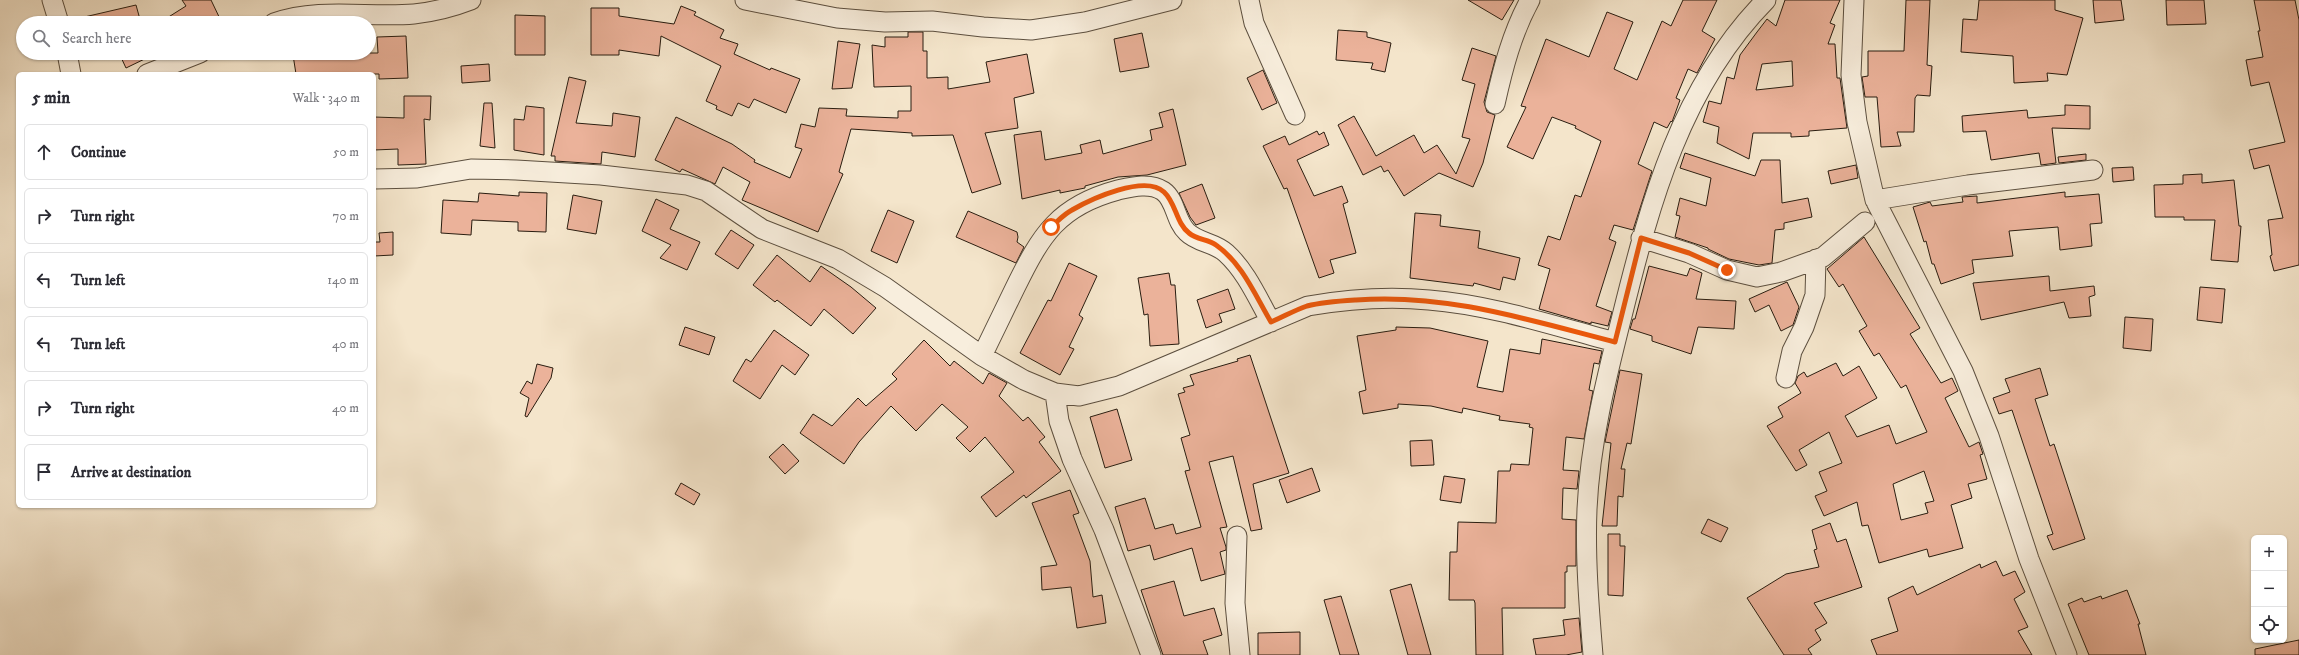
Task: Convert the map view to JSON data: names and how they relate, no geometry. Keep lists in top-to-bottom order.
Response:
{
  "page": {
    "search": "Search here",
    "heading": ["5 min", "Walk · 340 m"],
    "list": [
      ["Continue", "50 m"],
      ["Turn right", "70 m"],
      ["Turn left", "140 m"],
      ["Turn left", "40 m"],
      ["Turn right", "40 m"],
      "Arrive at destination"
    ],
    "map_buttons": ["+", "−"]
  }
}
